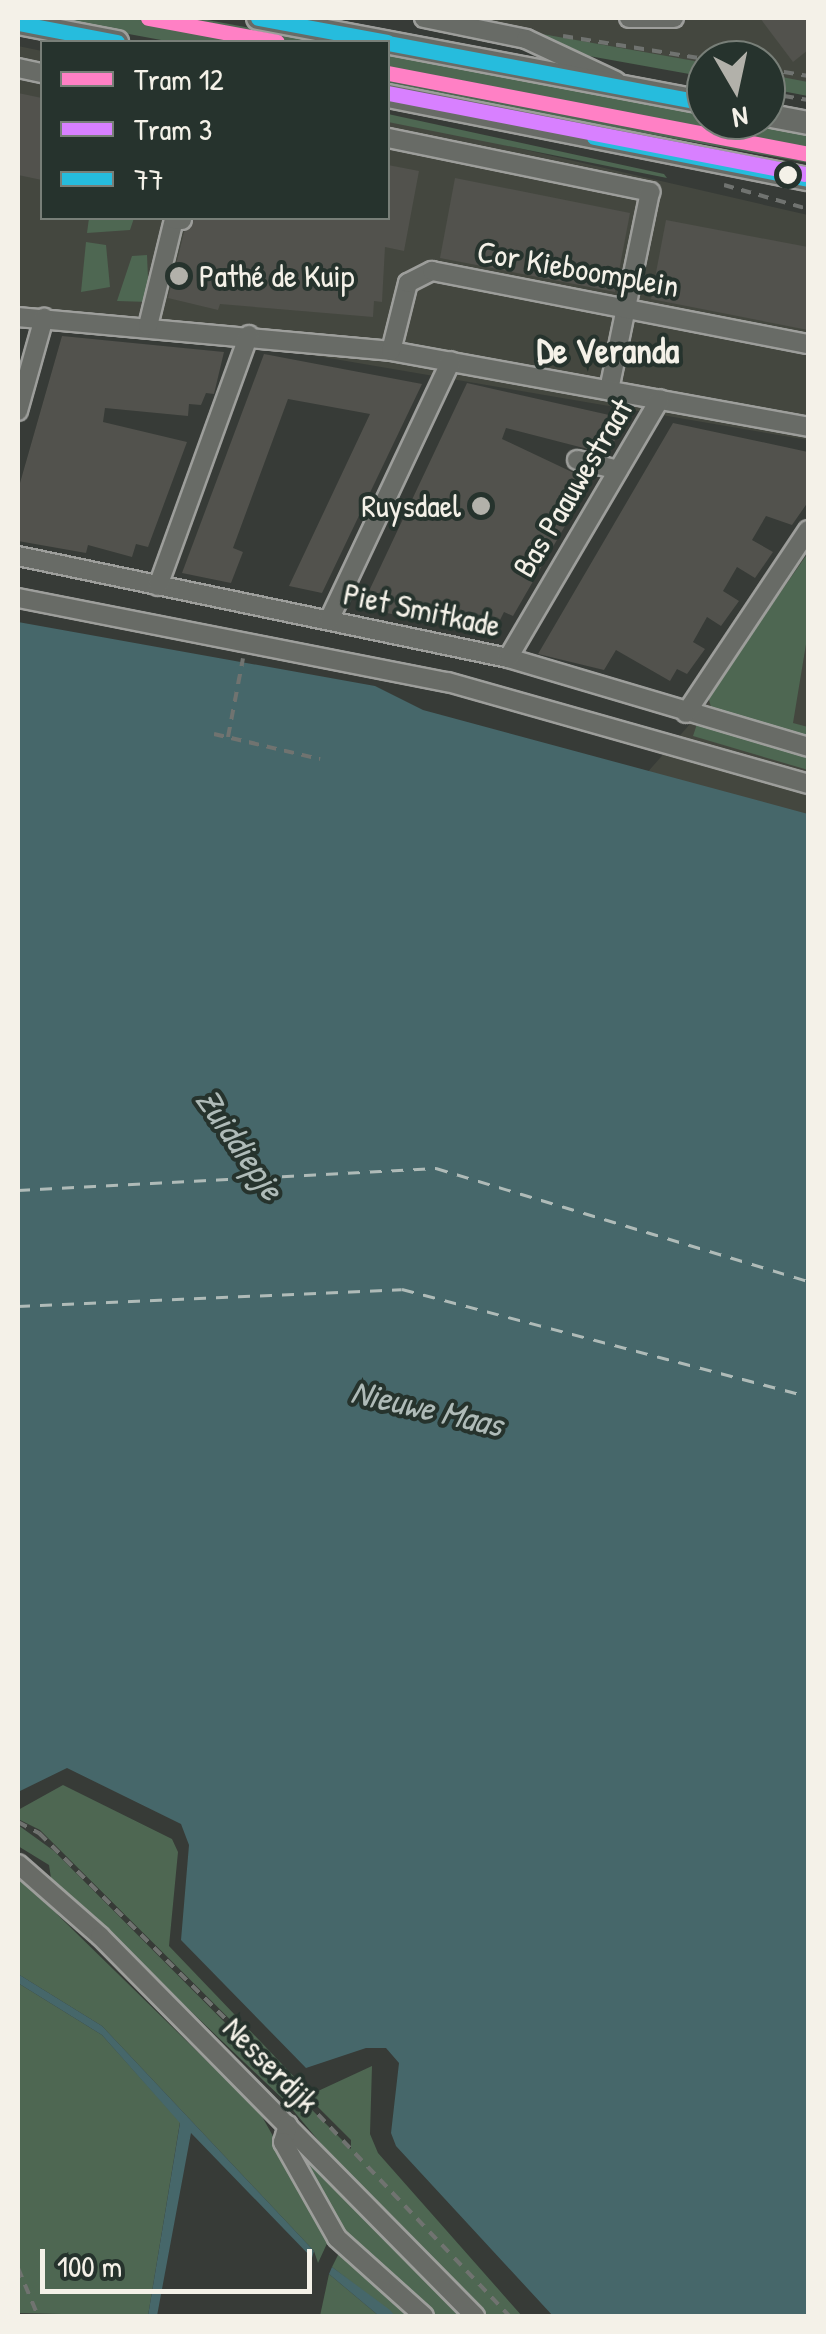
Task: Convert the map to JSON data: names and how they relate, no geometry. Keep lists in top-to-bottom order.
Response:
{
  "streets": {
    "street": [
      "Cor Kieboomplein",
      "Bas Paauwestraat",
      "Piet Smitkade",
      "Nesserdijk"
    ]
  },
  "crossings": [
    ["Bas Paauwestraat", "Piet Smitkade"]
  ],
  "districts": ["De Veranda"],
  "water": ["Zuiddiepje", "Nieuwe Maas"],
  "places": ["Pathé de Kuip", "Ruysdael"],
  "lines": ["tram line 12", "transit line 77", "tram line 3"],
  "legend": ["Tram 12", "Tram 3", "77"],
  "scale_bar": "100 m",
  "north": "bottom"
}
